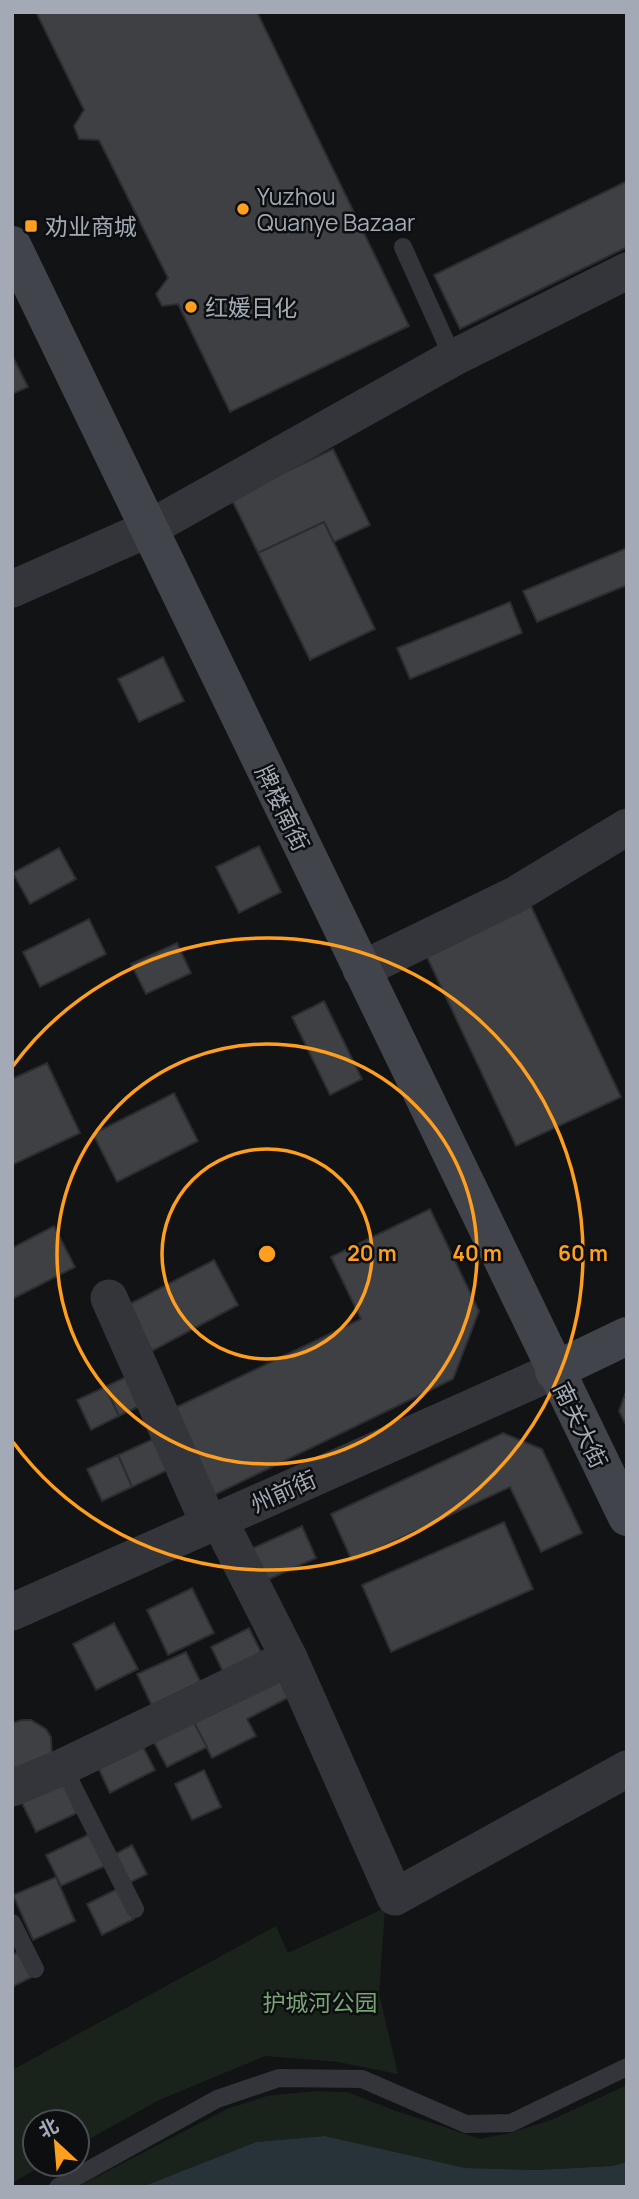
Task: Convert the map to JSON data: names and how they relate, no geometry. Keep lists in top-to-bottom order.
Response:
{
  "streets": {
    "main road": ["牌楼南街", "南关大街"],
    "street": ["州前街"]
  },
  "crossings": [
    ["牌楼南街", "南关大街"],
    ["牌楼南街", "州前街"],
    ["南关大街", "州前街"]
  ],
  "parks": ["护城河公园"],
  "places": {
    "other": ["Yuzhou Quanye Bazaar", "红媛日化"],
    "transit": ["劝业商城"]
  },
  "north": "top left",
  "rings": ["20 m", "40 m", "60 m"]
}
